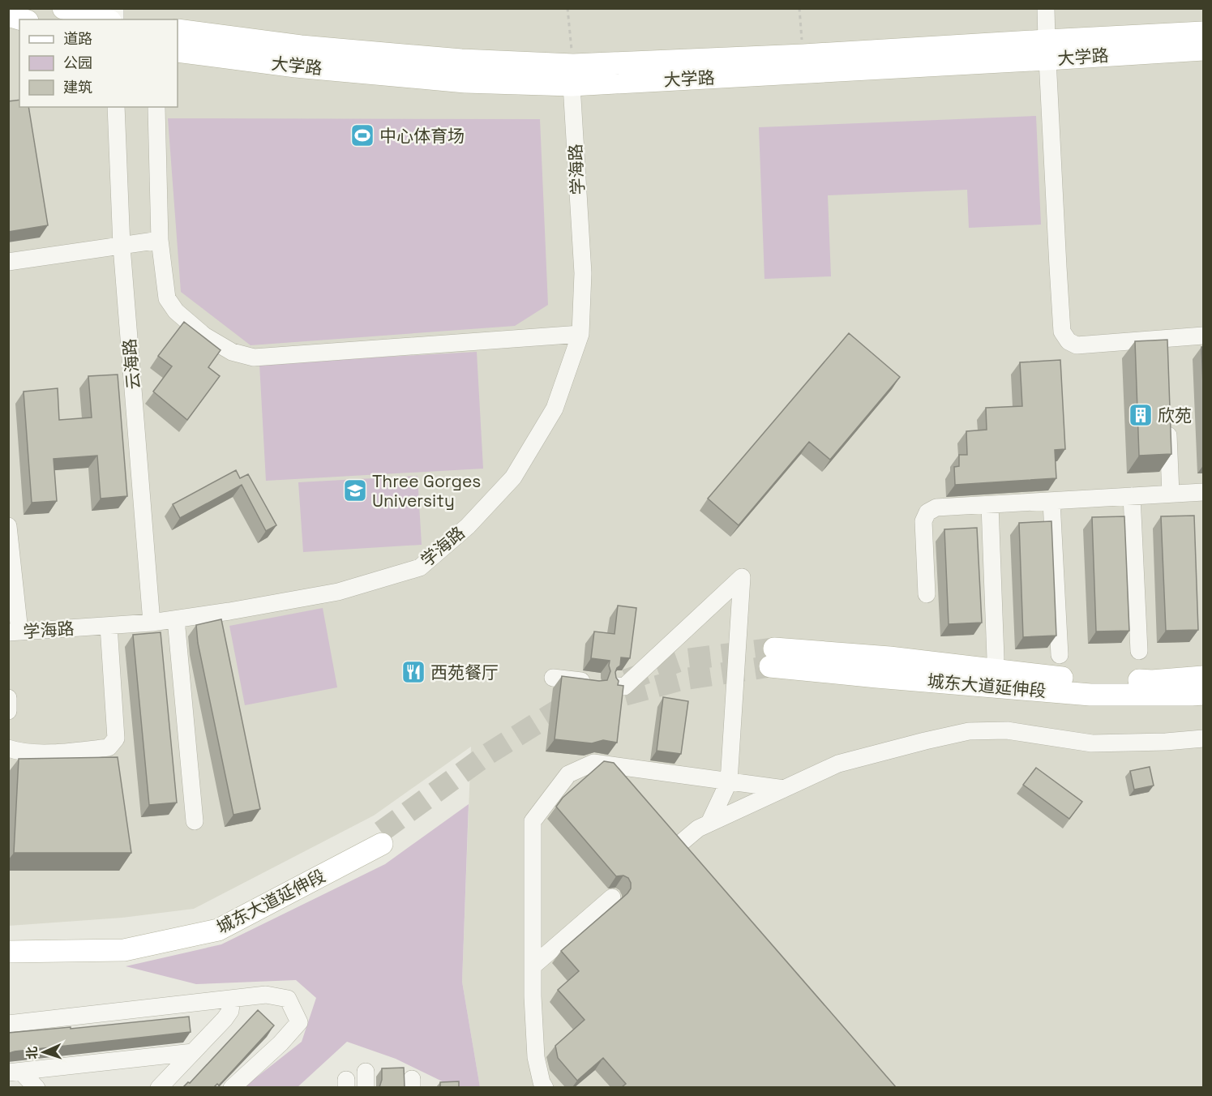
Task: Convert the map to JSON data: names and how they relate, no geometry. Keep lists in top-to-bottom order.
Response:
{
  "streets": {
    "main road": ["大学路", "城东大道延伸段"],
    "street": ["学海路", "云海路"]
  },
  "crossings": [
    ["大学路", "学海路"],
    ["学海路", "云海路"]
  ],
  "places": {
    "sports": ["中心体育场"],
    "building": ["欣苑"],
    "school or university": ["Three Gorges University"],
    "restaurant": ["西苑餐厅"]
  },
  "legend": ["道路", "公园", "建筑"],
  "north": "left"
}
